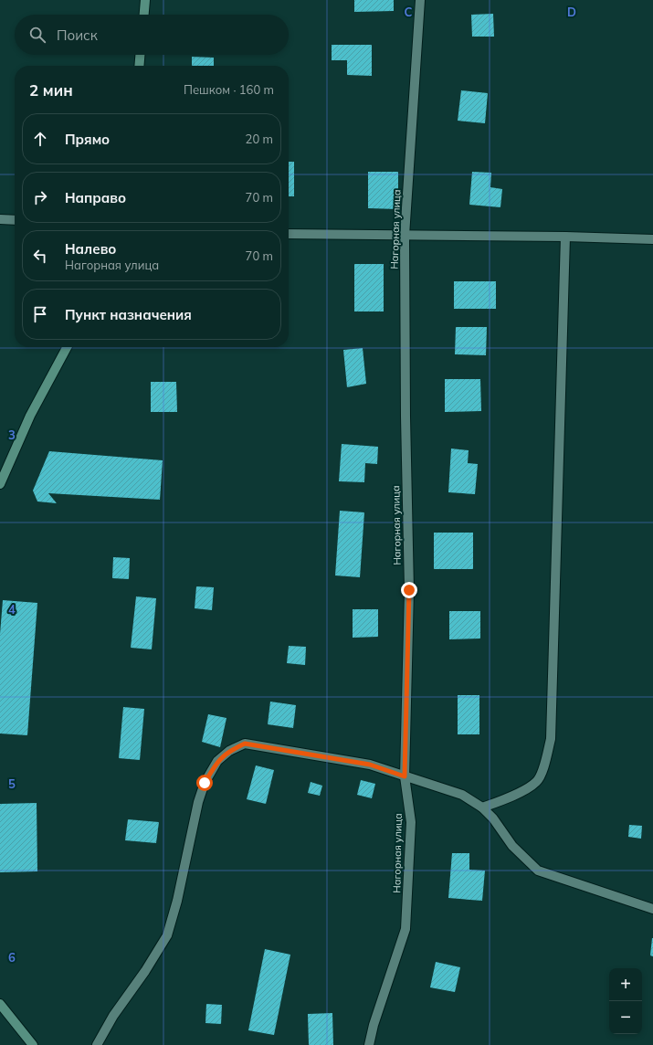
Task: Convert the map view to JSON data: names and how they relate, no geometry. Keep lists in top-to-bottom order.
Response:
{
  "streets": {
    "street": ["Нагорная улица"]
  },
  "page": {
    "search": "Поиск",
    "heading": ["2 мин", "Пешком · 160 m"],
    "list": [
      ["Прямо", "20 m"],
      ["Направо", "70 m"],
      ["Налево", "Нагорная улица", "70 m"],
      "Пункт назначения"
    ],
    "map_buttons": ["+", "−"]
  },
  "grid": {
    "columns": ["C", "D"],
    "rows": [
      "3",
      "4",
      "5",
      "6"
    ]
  }
}
